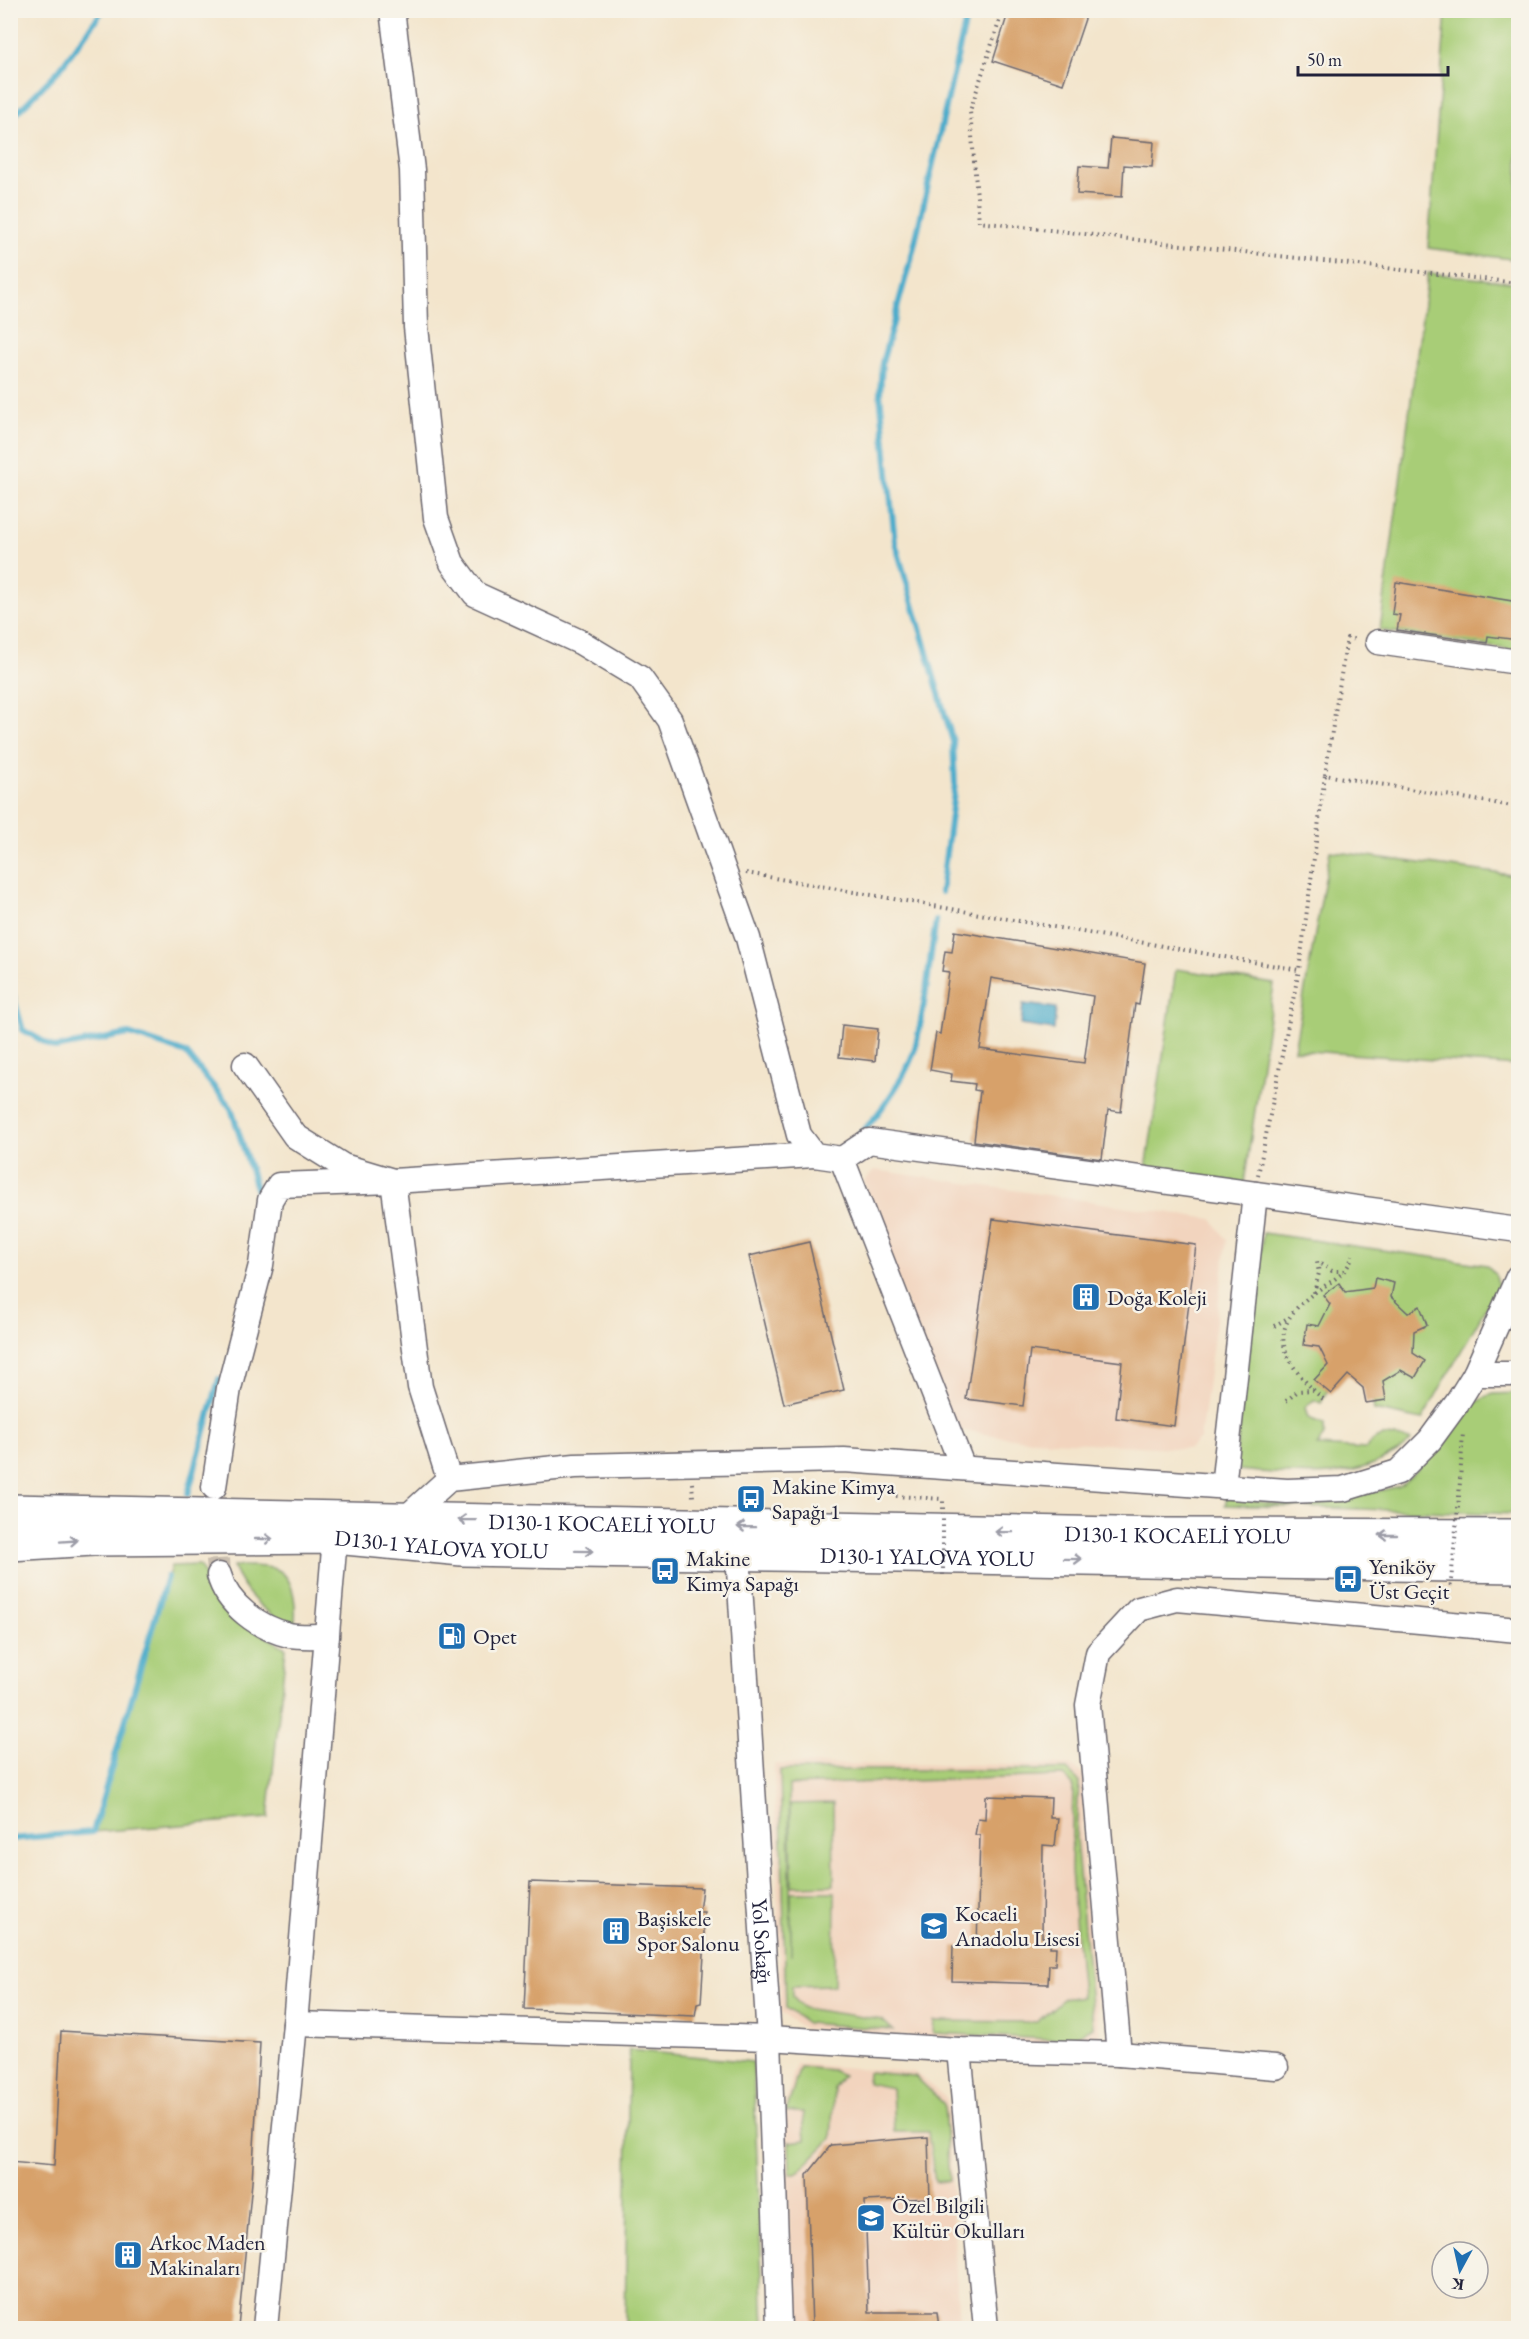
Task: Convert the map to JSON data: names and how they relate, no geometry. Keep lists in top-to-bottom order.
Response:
{
  "streets": {
    "highway": ["D130-1 KOCAELİ YOLU", "D130-1 YALOVA YOLU"],
    "street": ["Yol Sokağı"]
  },
  "crossings": [
    ["D130-1 KOCAELİ YOLU", "D130-1 YALOVA YOLU"],
    ["D130-1 YALOVA YOLU", "Yol Sokağı"]
  ],
  "one_way": ["D130-1 KOCAELİ YOLU", "D130-1 YALOVA YOLU"],
  "places": {
    "building": ["Doğa Koleji", "Başiskele Spor Salonu", "Arkoc Maden Makinaları"],
    "bus stop": ["Makine Kimya Sapağı 1", "Makine Kimya Sapağı", "Yeniköy Üst Geçit"],
    "fuel station": ["Opet"],
    "school or university": ["Kocaeli Anadolu Lisesi", "Özel Bilgili Kültür Okulları"]
  },
  "scale_bar": "50 m",
  "north": "bottom"
}
